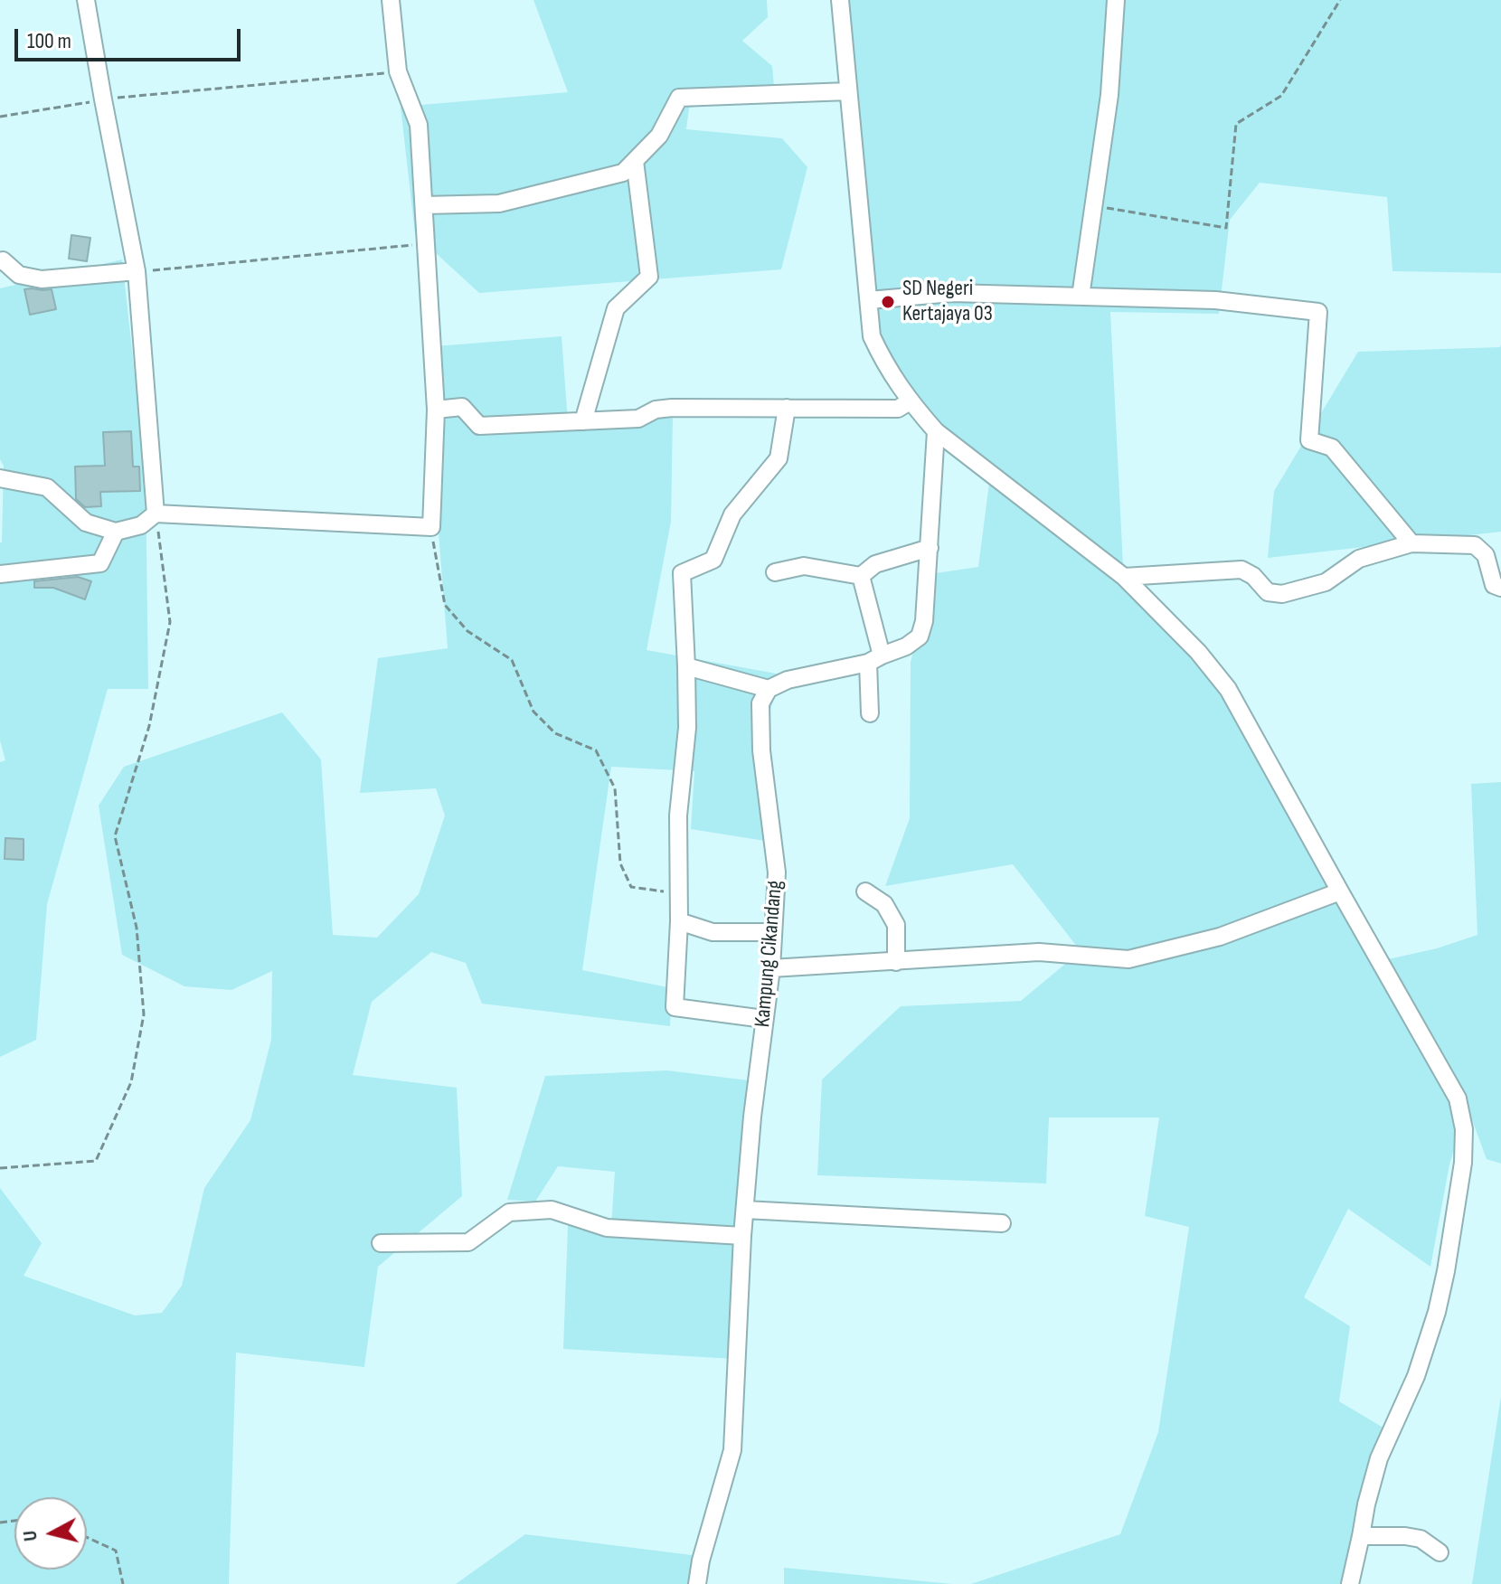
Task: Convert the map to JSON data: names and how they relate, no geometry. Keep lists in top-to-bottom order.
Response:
{
  "streets": {
    "street": ["Kampung Cikandang"]
  },
  "places": ["SD Negeri Kertajaya 03"],
  "scale_bar": "100 m",
  "north": "left"
}
